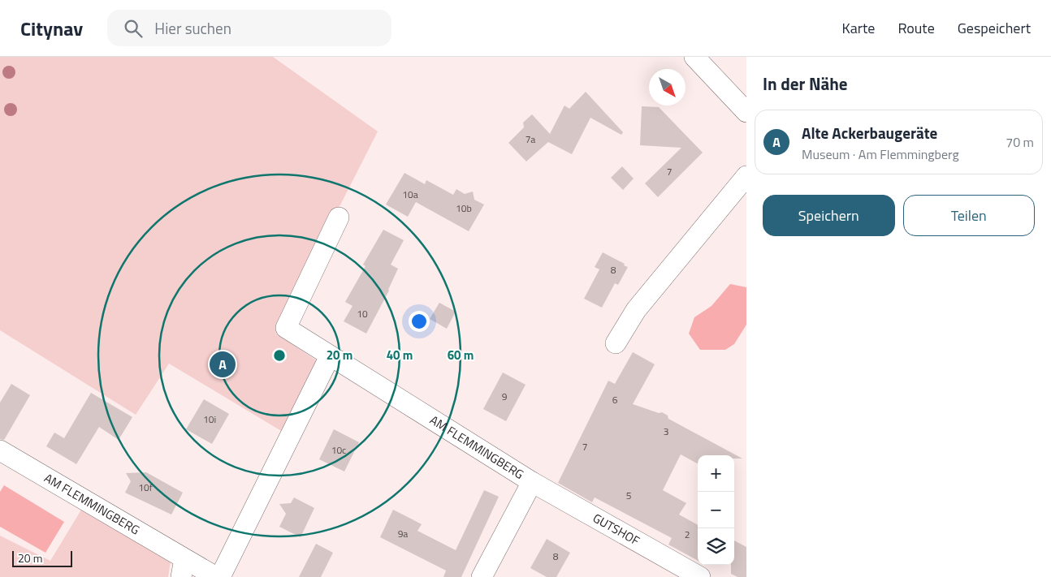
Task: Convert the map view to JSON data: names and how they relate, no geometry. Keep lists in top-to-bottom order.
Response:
{
  "streets": {
    "street": ["AM FLEMMINGBERG", "GUTSHOF"]
  },
  "crossings": [
    ["AM FLEMMINGBERG", "GUTSHOF"]
  ],
  "house_numbers": [
    "7a",
    "7",
    "10a",
    "10b",
    "8",
    "10",
    "9",
    "6",
    "10i",
    "3",
    "7",
    "10c",
    "10f",
    "5",
    "9a",
    "2",
    "8"
  ],
  "scale_bar": "20 m",
  "north": "bottom right",
  "page": {
    "header": "Citynav",
    "search": "Hier suchen",
    "nav": ["Karte", "Route", "Gespeichert"],
    "heading": "In der Nähe",
    "list": [
      {
        "mark": "A",
        "name": "Alte Ackerbaugeräte",
        "note": "Museum · Am Flemmingberg",
        "value": "70 m"
      }
    ],
    "buttons": ["Speichern", "Teilen"],
    "pins": "A",
    "map_buttons": ["+", "−"],
    "scale": "20 m"
  },
  "rings": ["20 m", "40 m", "60 m"]
}
